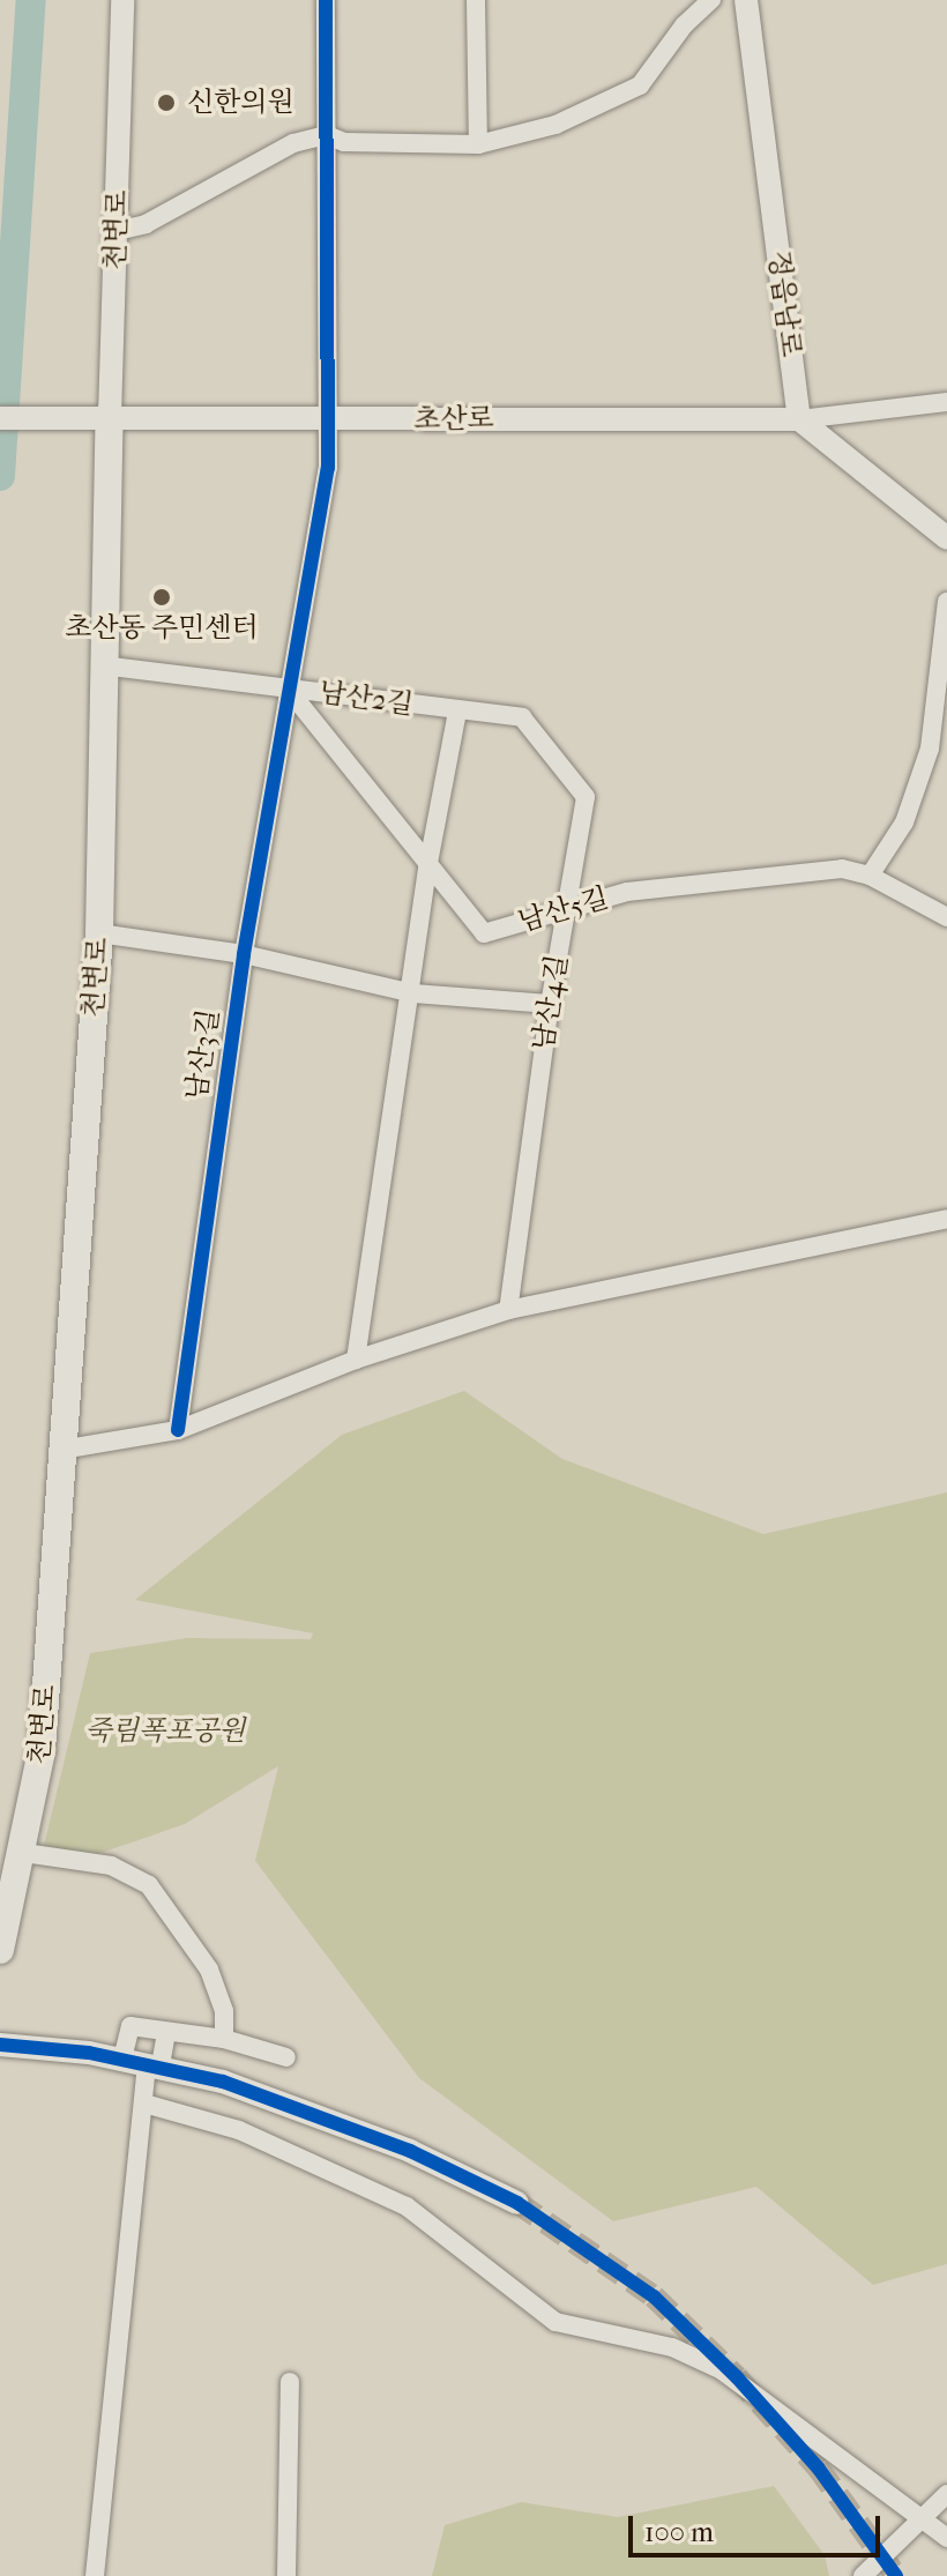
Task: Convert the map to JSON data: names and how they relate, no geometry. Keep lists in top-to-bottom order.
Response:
{
  "streets": {
    "main road": ["천변로"],
    "street": [
      "정읍남로",
      "초산로",
      "남산2길",
      "남산5길",
      "남산4길",
      "남산3길"
    ]
  },
  "crossings": [
    ["천변로", "초산로"],
    ["천변로", "남산2길"],
    ["정읍남로", "초산로"],
    ["초산로", "남산3길"],
    ["남산2길", "남산5길"],
    ["남산2길", "남산4길"],
    ["남산2길", "남산3길"],
    ["남산5길", "남산4길"],
    ["남산5길", "남산3길"]
  ],
  "parks": ["죽림폭포공원"],
  "places": ["신한의원", "초산동 주민센터"],
  "scale_bar": "100 m"
}
